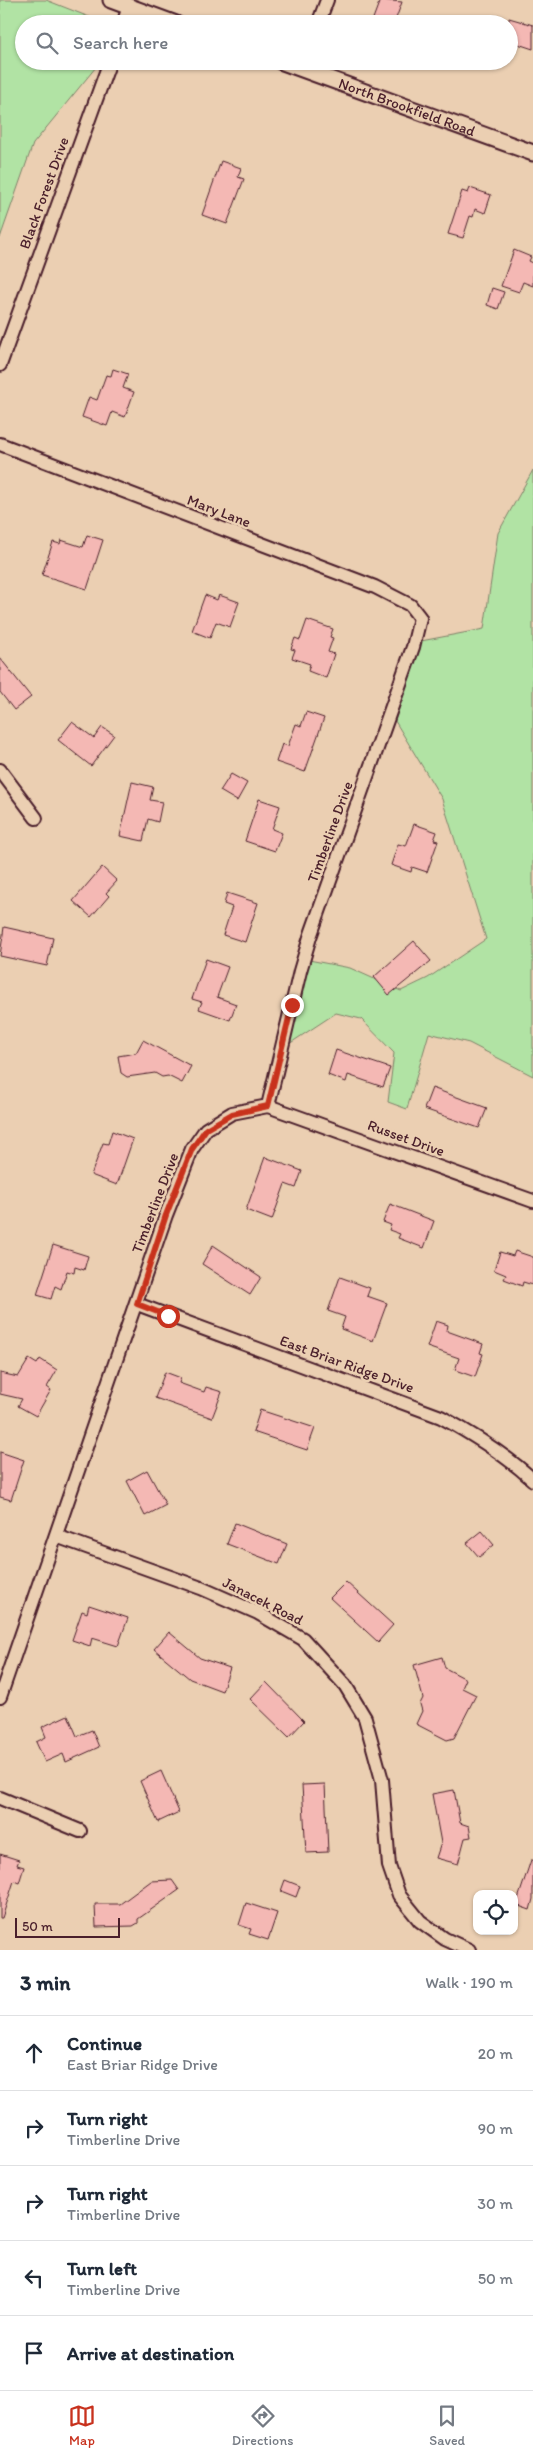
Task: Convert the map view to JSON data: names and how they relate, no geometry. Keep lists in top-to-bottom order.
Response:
{
  "streets": {
    "street": [
      "North Brookfield Road",
      "Black Forest Drive",
      "Mary Lane",
      "Timberline Drive",
      "Russet Drive",
      "East Briar Ridge Drive",
      "Janacek Road"
    ]
  },
  "crossings": [
    ["Mary Lane", "Timberline Drive"],
    ["Timberline Drive", "Russet Drive"],
    ["Timberline Drive", "East Briar Ridge Drive"],
    ["Timberline Drive", "Janacek Road"]
  ],
  "scale_bar": "50 m",
  "page": {
    "search": "Search here",
    "scale": "50 m",
    "heading": ["3 min", "Walk · 190 m"],
    "list": [
      ["Continue", "East Briar Ridge Drive", "20 m"],
      ["Turn right", "Timberline Drive", "90 m"],
      ["Turn right", "Timberline Drive", "30 m"],
      ["Turn left", "Timberline Drive", "50 m"],
      "Arrive at destination"
    ],
    "nav": ["Map", "Directions", "Saved"]
  }
}
